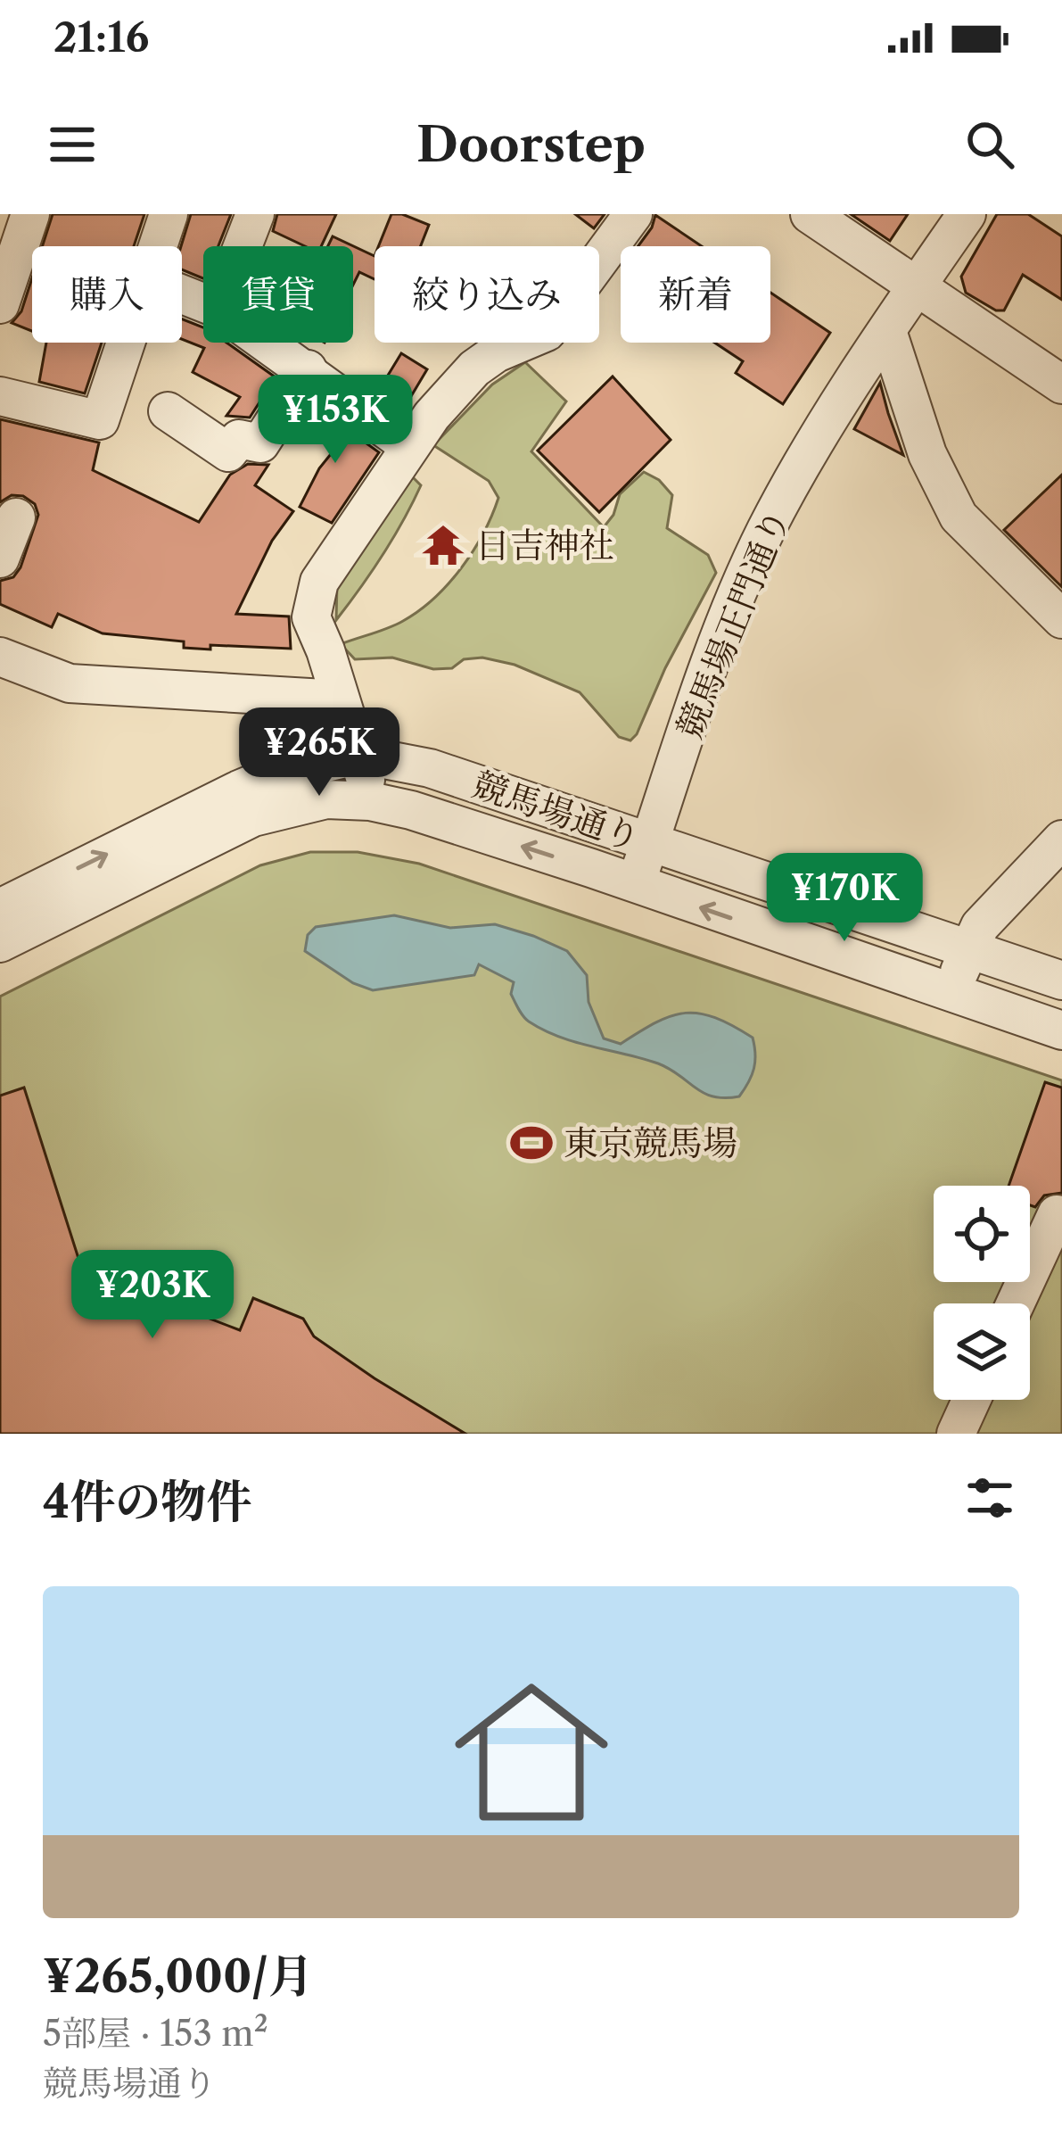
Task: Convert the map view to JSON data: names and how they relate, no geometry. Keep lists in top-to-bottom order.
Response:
{
  "streets": {
    "street": ["競馬場正門通り", "競馬場通り"]
  },
  "crossings": [
    ["競馬場正門通り", "競馬場通り"]
  ],
  "places": {
    "temple": ["日吉神社"],
    "sports": ["東京競馬場"]
  },
  "page": {
    "status": "21:16",
    "header": "Doorstep",
    "chip": [
      "購入",
      "賃貸",
      "絞り込み",
      "新着"
    ],
    "price": [
      "¥153K",
      "¥265K",
      "¥170K",
      "¥203K"
    ],
    "heading": "4件の物件",
    "list": [
      {
        "name": "¥265,000/月",
        "note": "5部屋 · 153 m² · 競馬場通り"
      }
    ]
  }
}
